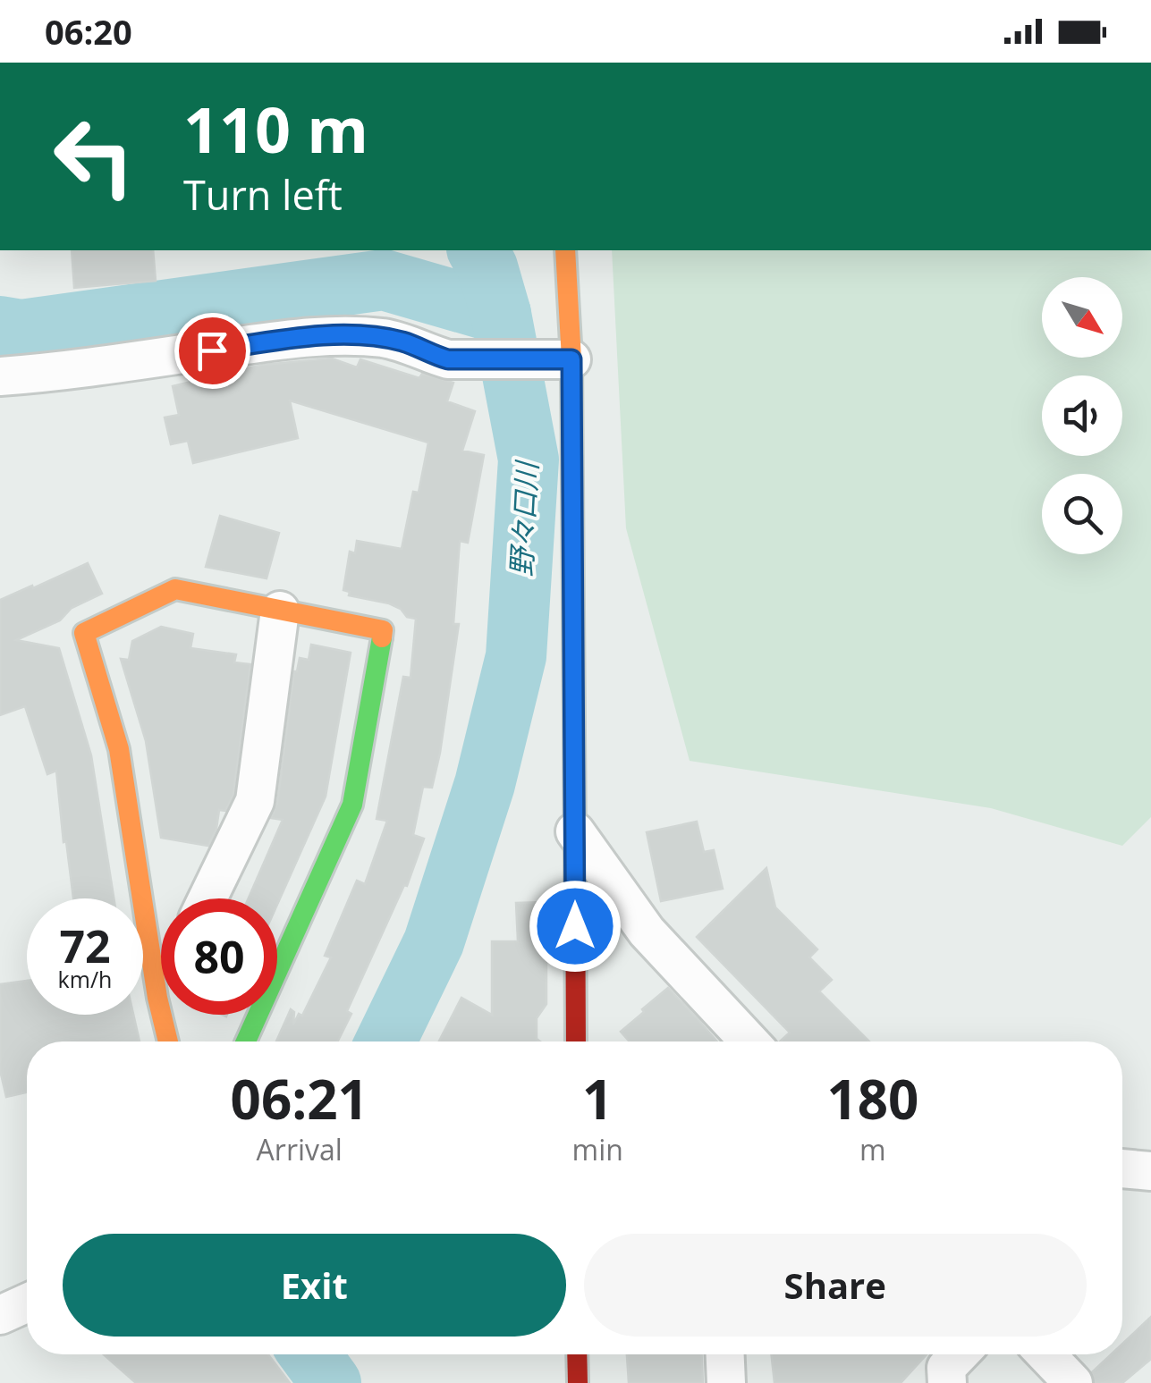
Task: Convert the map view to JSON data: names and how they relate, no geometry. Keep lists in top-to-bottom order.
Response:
{
  "water": ["野々口川"],
  "north": "bottom right",
  "page": {
    "status": "06:20",
    "turn": ["110 m", "Turn left"],
    "speed": "72 km/h",
    "limit": "80",
    "eta": [
      "06:21",
      "Arrival",
      "1",
      "min",
      "180",
      "m"
    ],
    "buttons": ["Exit", "Share"]
  }
}
